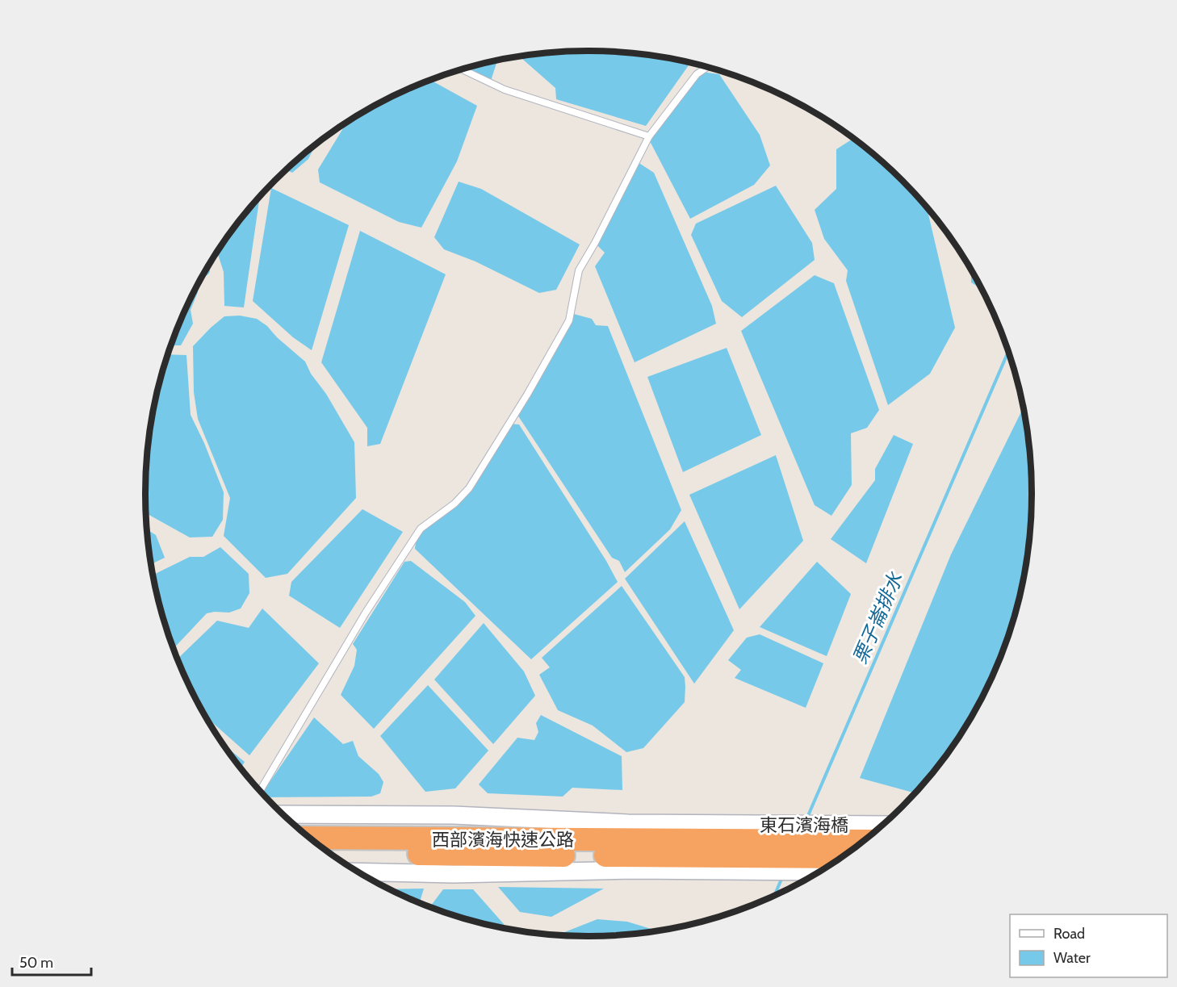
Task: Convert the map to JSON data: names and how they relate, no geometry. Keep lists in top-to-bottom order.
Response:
{
  "streets": {
    "highway": ["東石濱海橋", "西部濱海快速公路"]
  },
  "crossings": [
    ["東石濱海橋", "西部濱海快速公路"]
  ],
  "water": ["栗子崙排水"],
  "legend": ["Road", "Water"],
  "scale_bar": "50 m"
}
